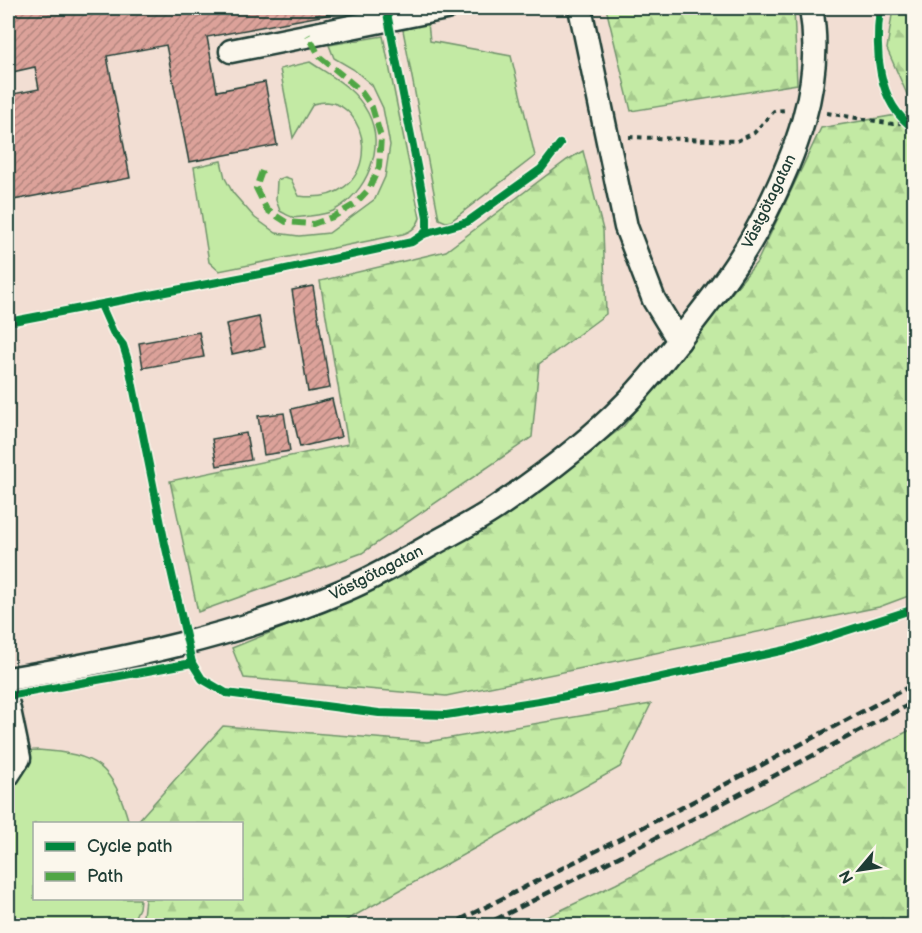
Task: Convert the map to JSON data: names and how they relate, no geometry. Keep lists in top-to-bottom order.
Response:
{
  "streets": {
    "street": ["Västgötagatan"]
  },
  "legend": ["Cycle path", "Path"],
  "north": "bottom left"
}
